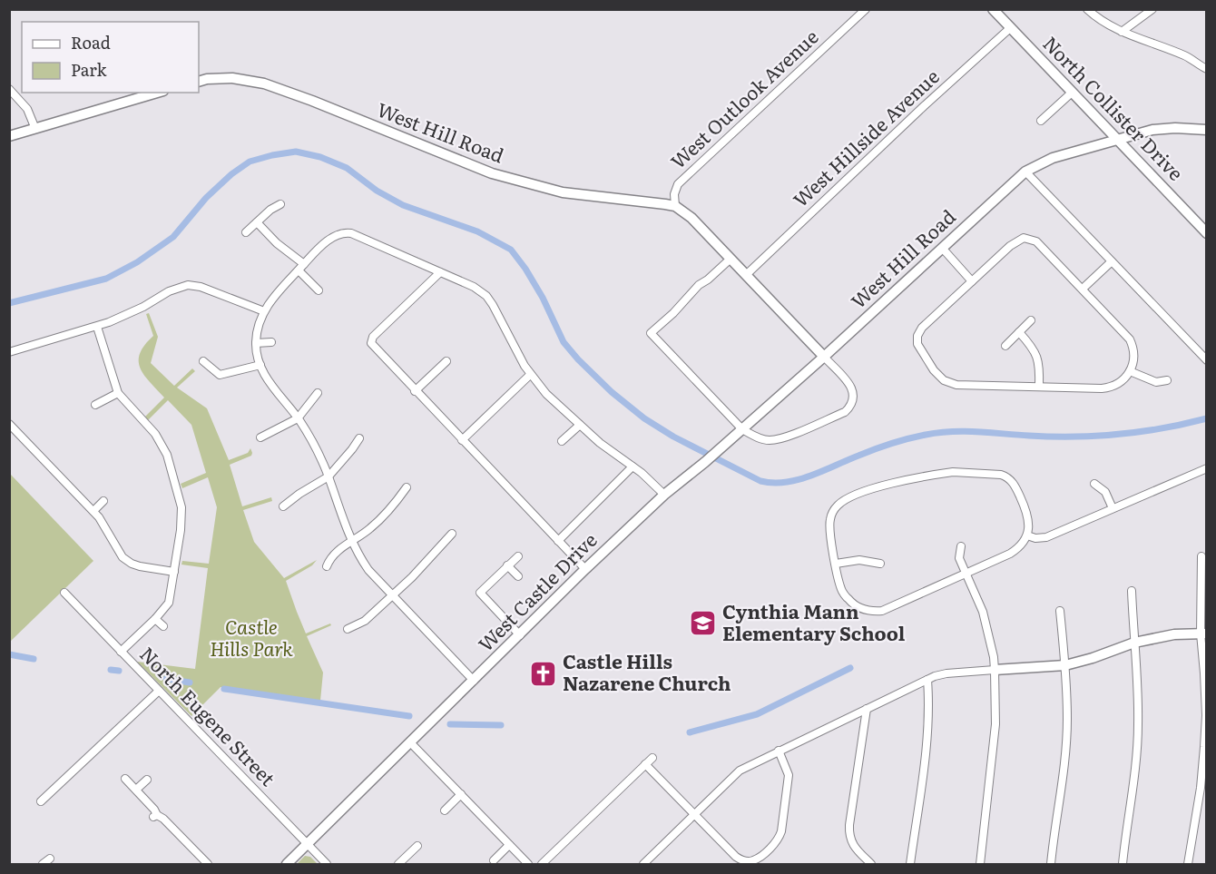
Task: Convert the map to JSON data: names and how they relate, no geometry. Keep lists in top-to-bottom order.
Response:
{
  "streets": {
    "street": [
      "West Outlook Avenue",
      "North Collister Drive",
      "West Hill Road",
      "West Hillside Avenue",
      "West Castle Drive",
      "North Eugene Street"
    ]
  },
  "crossings": [
    ["West Outlook Avenue", "West Hill Road"],
    ["North Collister Drive", "West Hill Road"],
    ["North Collister Drive", "West Hillside Avenue"],
    ["West Hill Road", "West Castle Drive"],
    ["West Castle Drive", "North Eugene Street"]
  ],
  "parks": ["Castle Hills Park"],
  "places": {
    "school or university": ["Cynthia Mann Elementary School"],
    "church": ["Castle Hills Nazarene Church"]
  },
  "legend": ["Road", "Park"]
}
